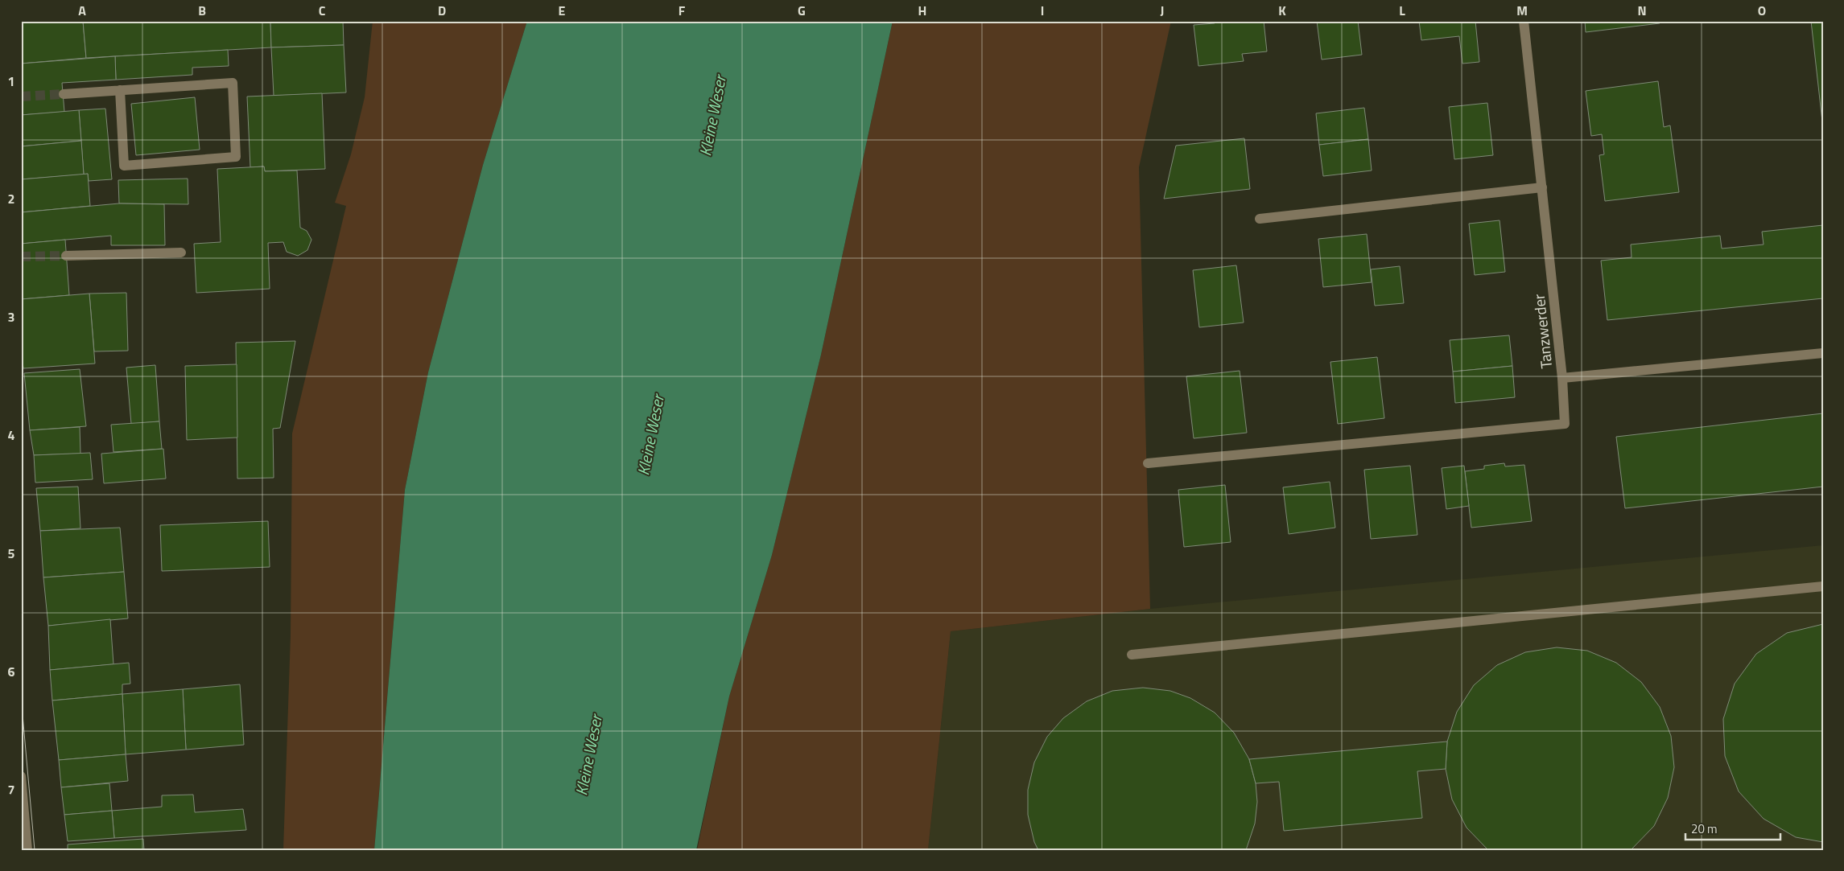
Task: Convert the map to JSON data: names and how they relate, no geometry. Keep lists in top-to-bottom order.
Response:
{
  "streets": {
    "street": ["Tanzwerder"]
  },
  "water": ["Kleine Weser"],
  "scale_bar": "20 m",
  "grid": {
    "columns": [
      "A",
      "B",
      "C",
      "D",
      "E",
      "F",
      "G",
      "H",
      "I",
      "J",
      "K",
      "L",
      "M",
      "N",
      "O"
    ],
    "rows": [
      "1",
      "2",
      "3",
      "4",
      "5",
      "6",
      "7"
    ]
  }
}
